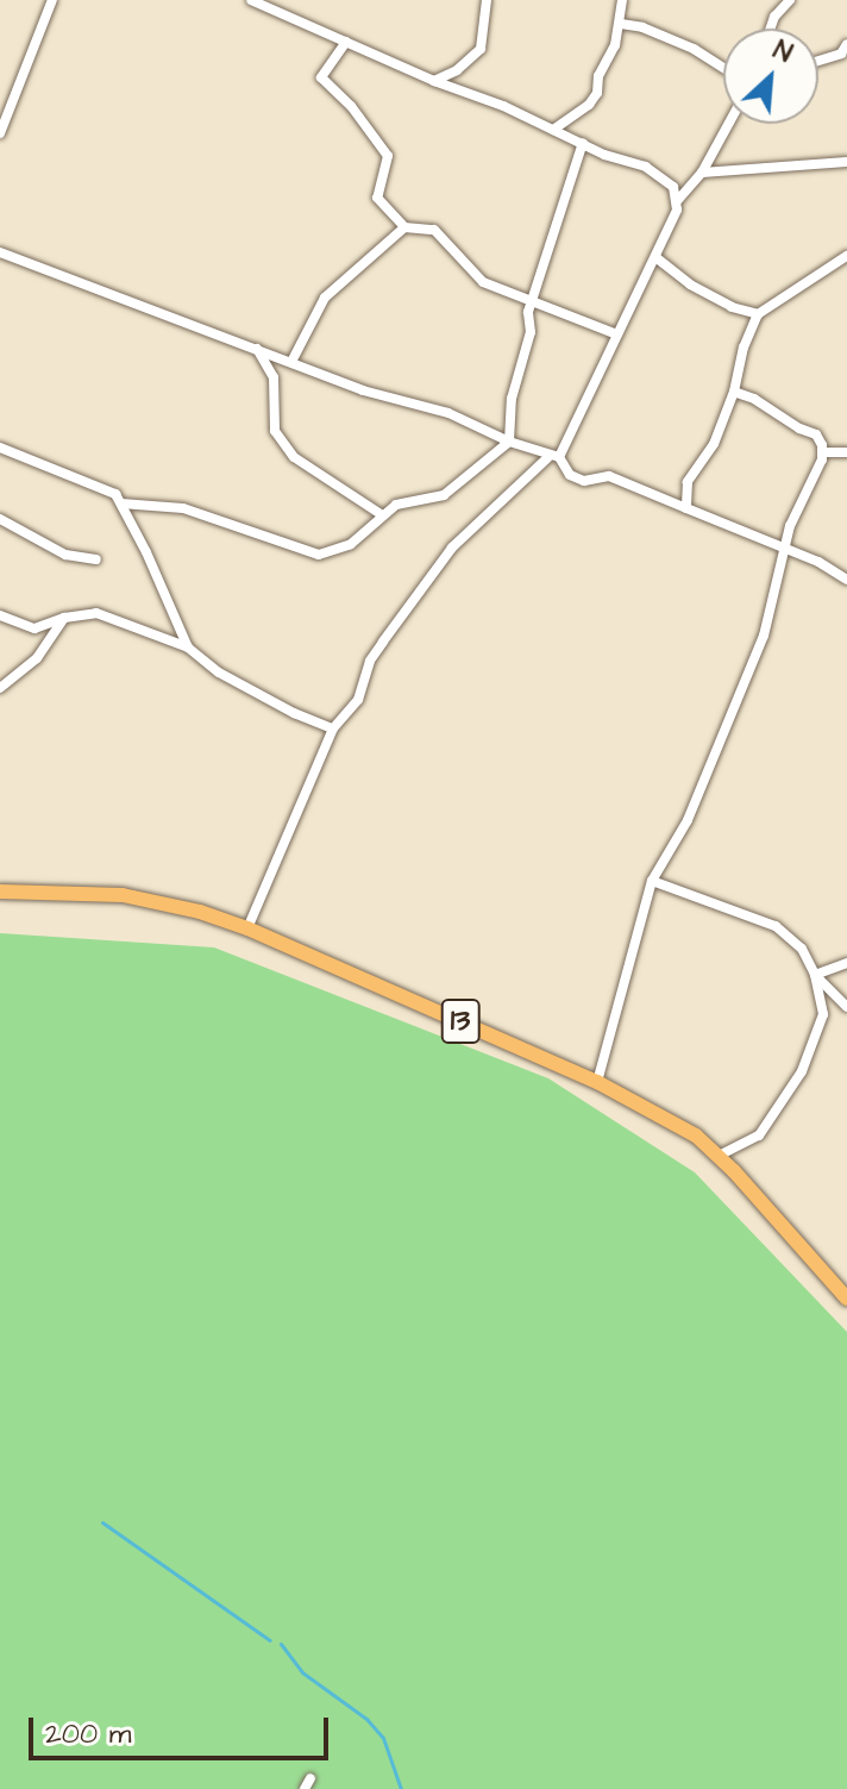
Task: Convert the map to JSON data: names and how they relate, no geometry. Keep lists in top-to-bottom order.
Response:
{
  "streets": {
    "main road": ["13"]
  },
  "scale_bar": "200 m",
  "north": "top right"
}
